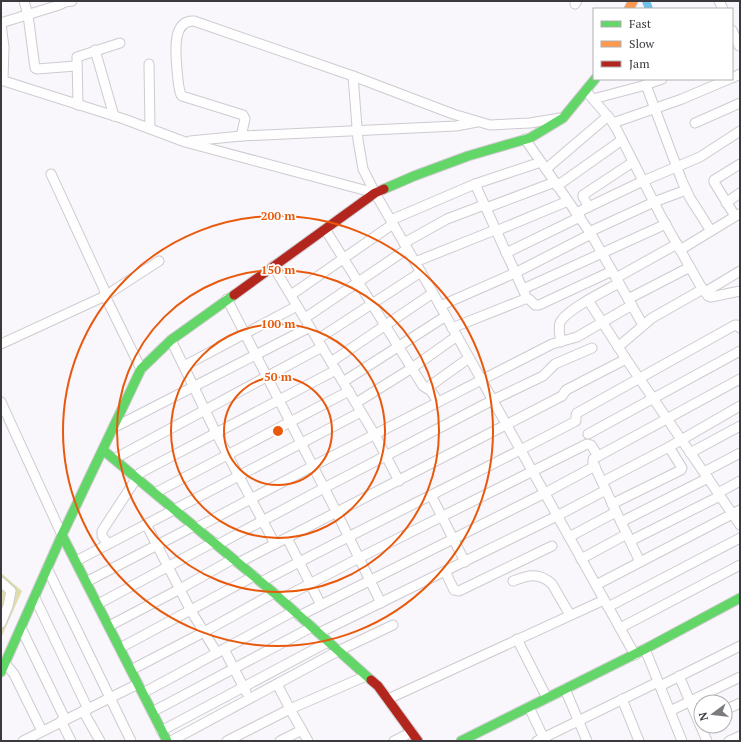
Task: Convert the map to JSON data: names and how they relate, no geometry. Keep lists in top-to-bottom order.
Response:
{
  "legend": ["Fast", "Slow", "Jam"],
  "north": "left",
  "rings": [
    "200 m",
    "150 m",
    "100 m",
    "50 m"
  ]
}
